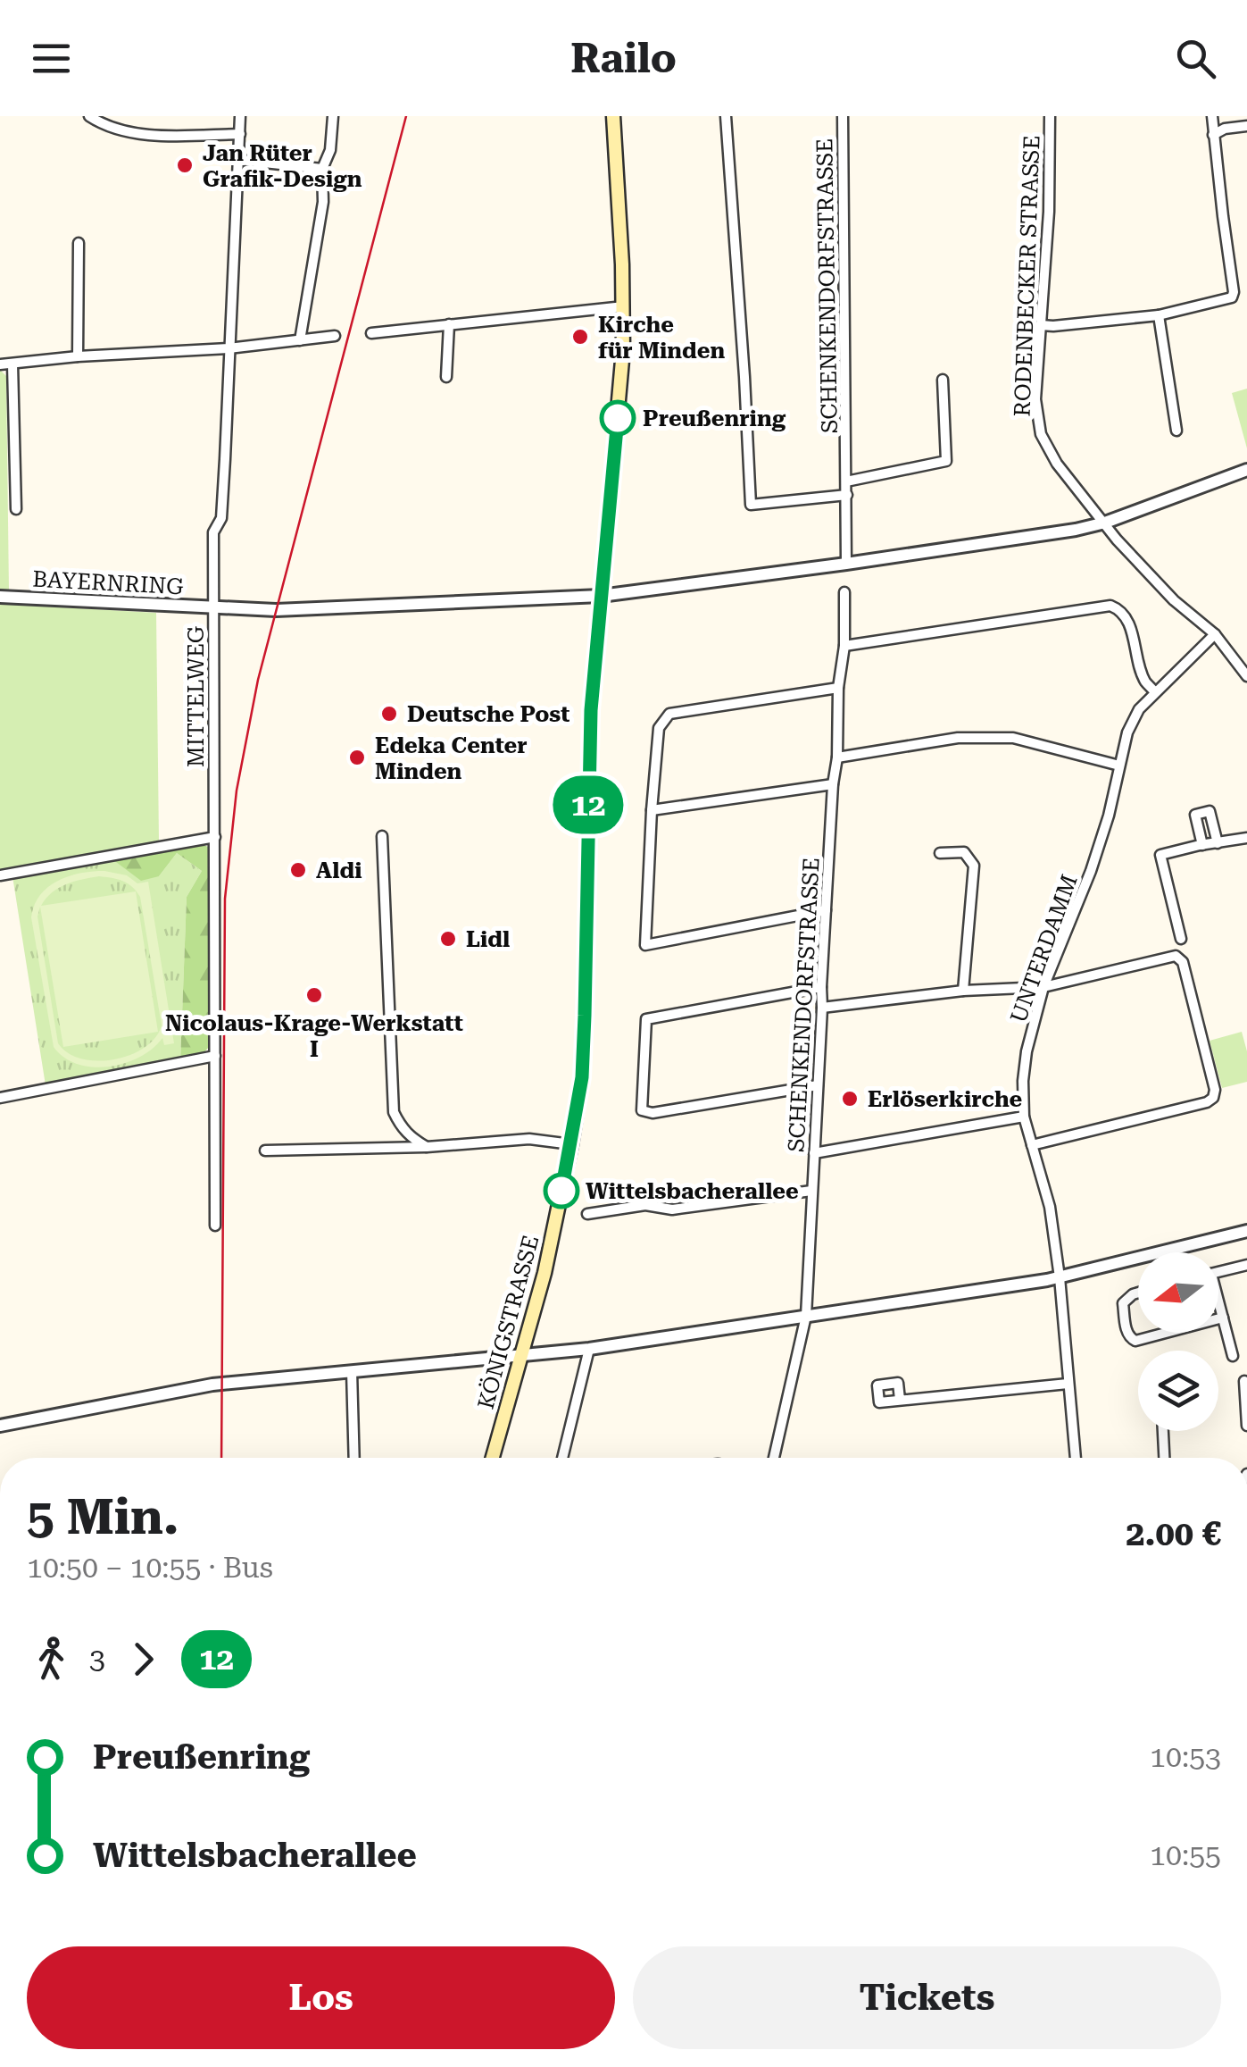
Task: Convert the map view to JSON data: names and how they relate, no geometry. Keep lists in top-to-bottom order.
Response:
{
  "streets": {
    "main road": ["KÖNIGSTRASSE"],
    "street": [
      "RODENBECKER STRASSE",
      "SCHENKENDORFSTRASSE",
      "BAYERNRING",
      "MITTELWEG",
      "UNTERDAMM"
    ]
  },
  "crossings": [
    ["RODENBECKER STRASSE", "UNTERDAMM"],
    ["BAYERNRING", "MITTELWEG"]
  ],
  "places": [
    "Jan Rüter Grafik-Design",
    "Kirche für Minden",
    "Preußenring",
    "Deutsche Post",
    "Edeka Center Minden",
    "Aldi",
    "Lidl",
    "Nicolaus-Krage-Werkstatt I",
    "Erlöserkirche",
    "Wittelsbacherallee"
  ],
  "lines": ["bus line 12"],
  "north": "left",
  "page": {
    "header": "Railo",
    "on_map": "12",
    "heading": ["5 Min.", "10:50 – 10:55 · Bus", "2.00 €"],
    "legs": ["3", "12"],
    "list": [
      {
        "name": "Preußenring",
        "value": "10:53"
      },
      {
        "name": "Wittelsbacherallee",
        "value": "10:55"
      }
    ],
    "buttons": ["Los", "Tickets"]
  }
}
